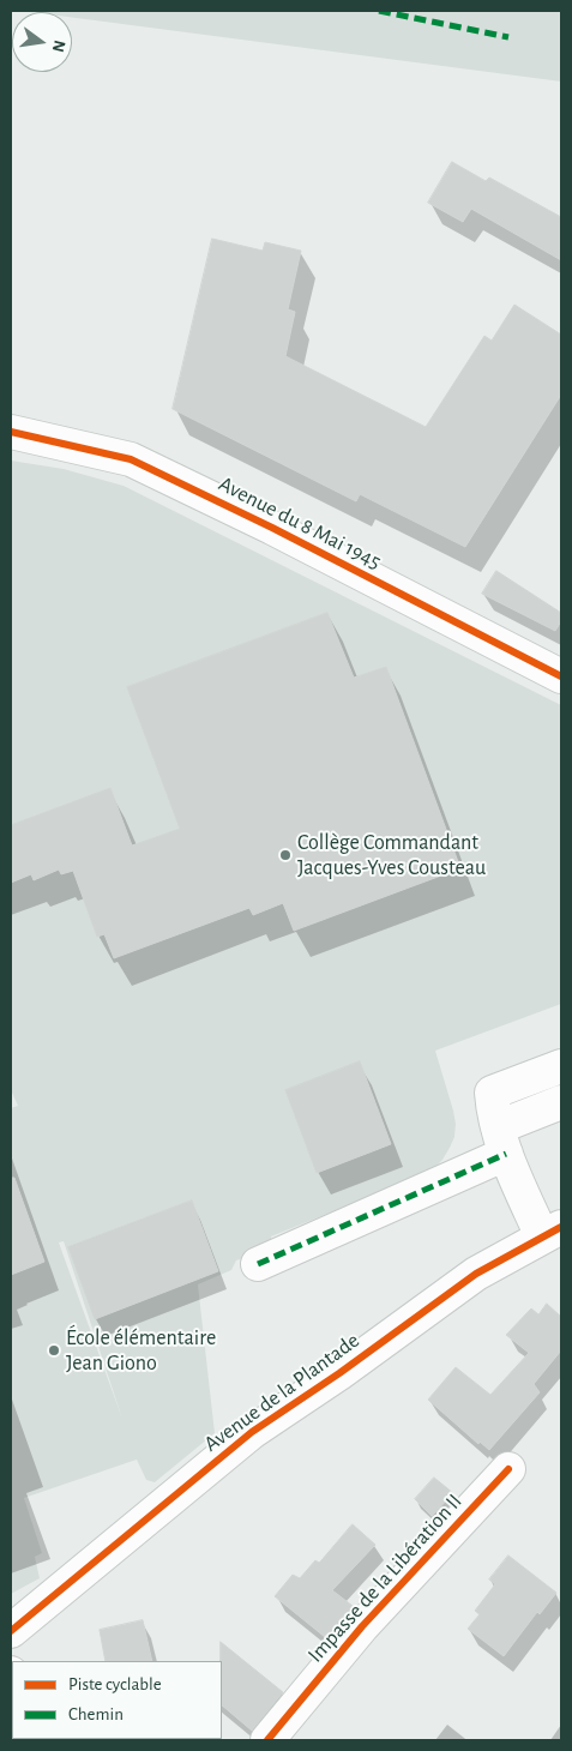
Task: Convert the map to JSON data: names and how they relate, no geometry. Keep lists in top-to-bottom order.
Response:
{
  "streets": {
    "street": ["Avenue du 8 Mai 1945", "Avenue de la Plantade", "Impasse de la Libération II"]
  },
  "places": ["Collège Commandant Jacques-Yves Cousteau", "École élémentaire Jean Giono"],
  "legend": ["Piste cyclable", "Chemin"],
  "north": "right"
}
